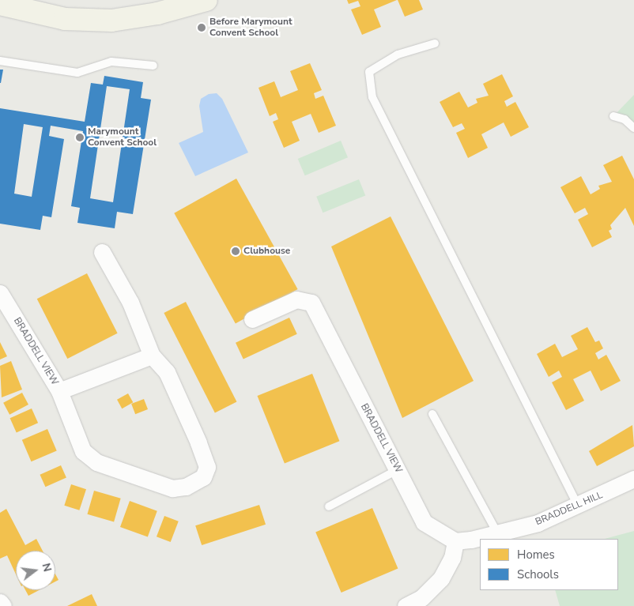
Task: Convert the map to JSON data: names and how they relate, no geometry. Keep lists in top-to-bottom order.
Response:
{
  "streets": {
    "street": ["BRADDELL VIEW", "BRADDELL HILL"]
  },
  "crossings": [
    ["BRADDELL VIEW", "BRADDELL HILL"]
  ],
  "places": ["Before Marymount Convent School", "Marymount Convent School", "Clubhouse"],
  "legend": ["Homes", "Schools"],
  "north": "right"
}
